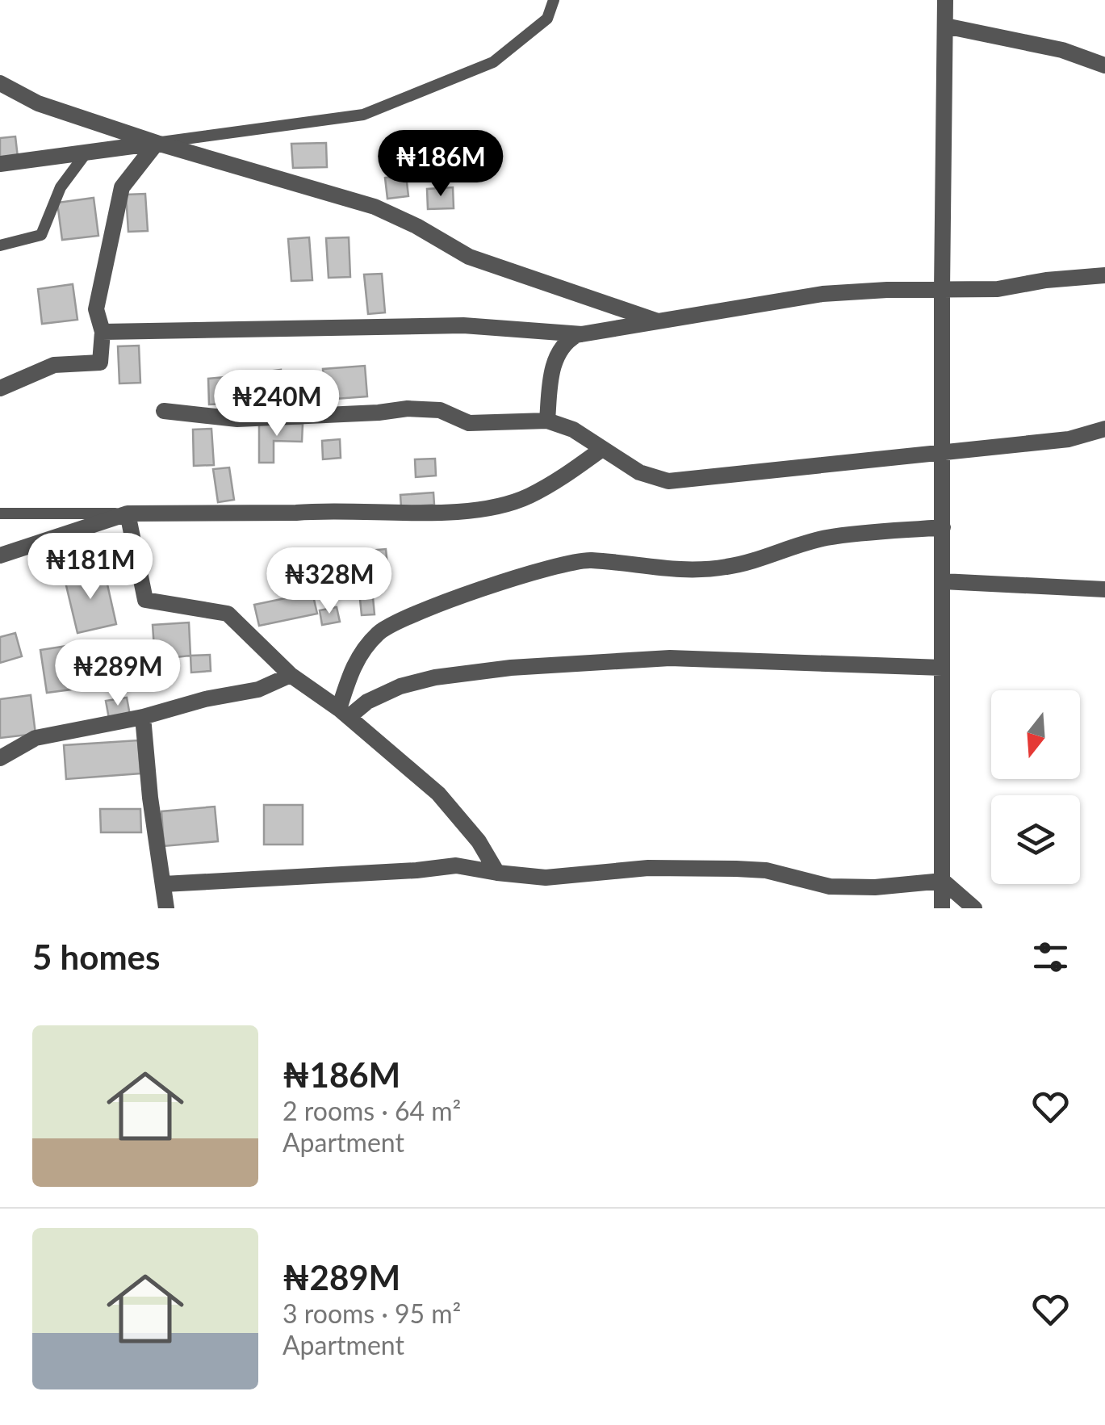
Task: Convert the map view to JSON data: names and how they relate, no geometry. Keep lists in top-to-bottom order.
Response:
{
  "north": "bottom",
  "page": {
    "price": [
      "₦186M",
      "₦240M",
      "₦181M",
      "₦328M",
      "₦289M"
    ],
    "heading": "5 homes",
    "list": [
      {
        "name": "₦186M",
        "note": "2 rooms · 64 m² · Apartment"
      },
      {
        "name": "₦289M",
        "note": "3 rooms · 95 m² · Apartment"
      }
    ]
  }
}
